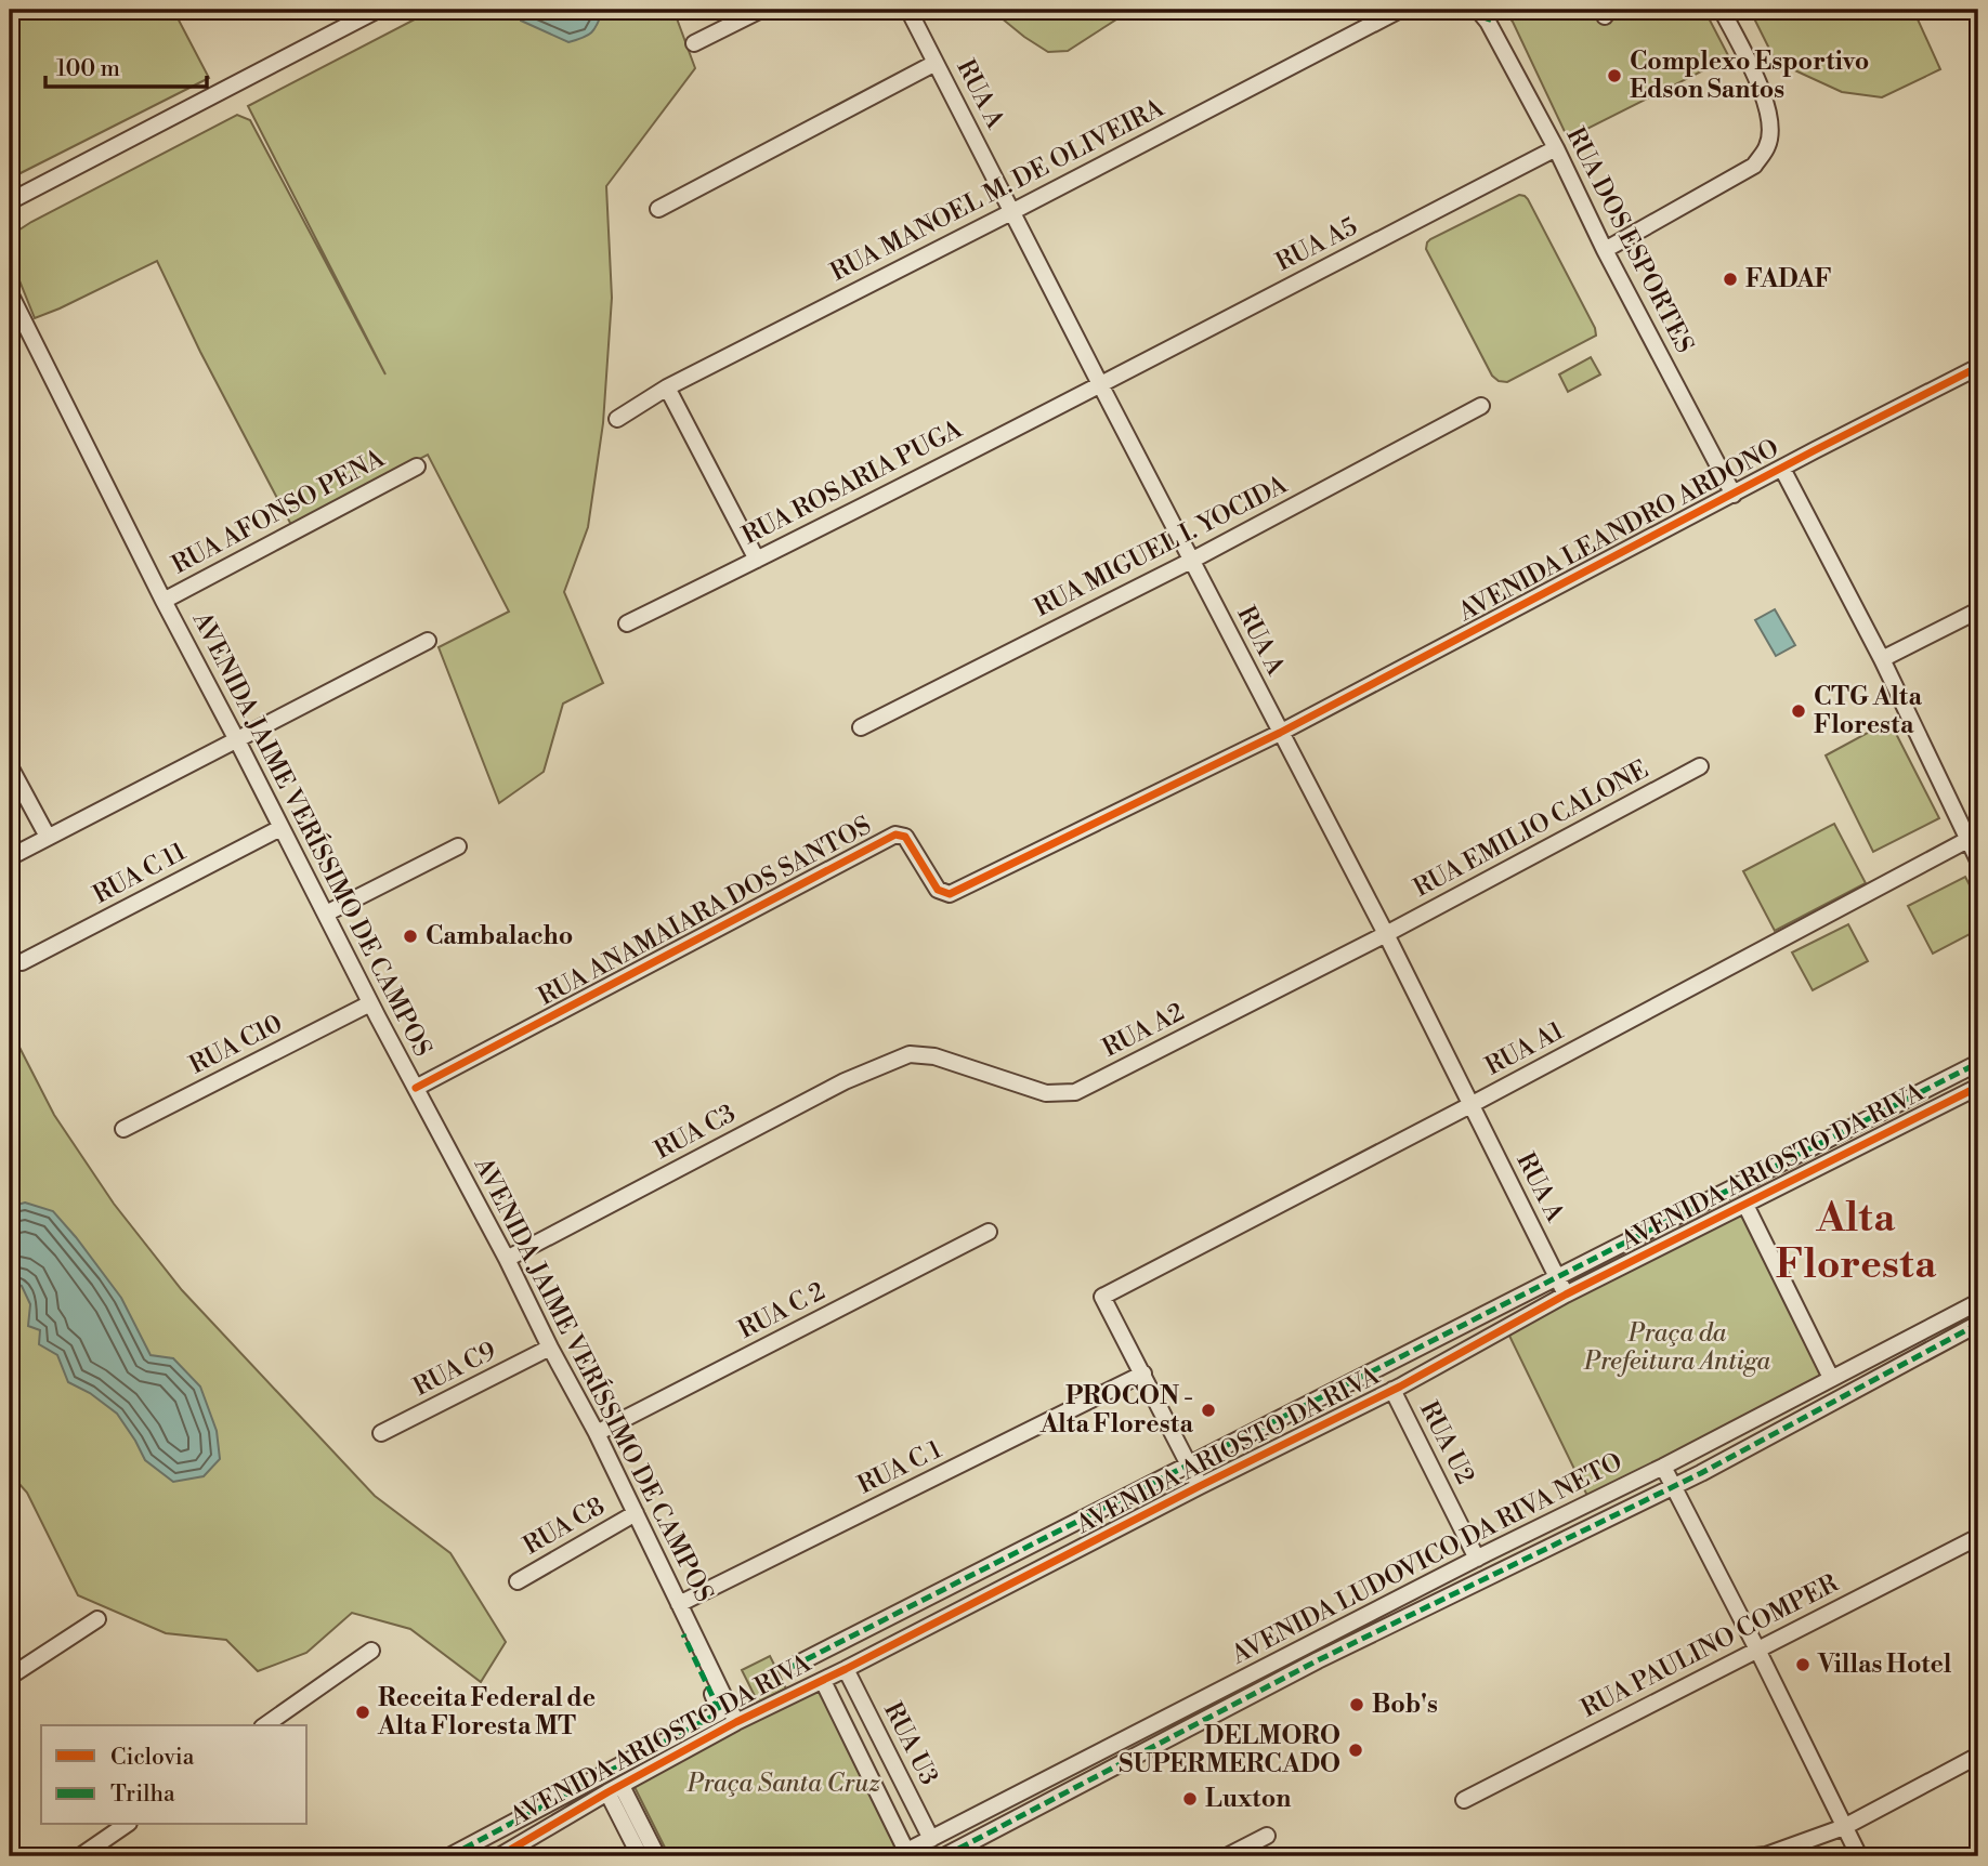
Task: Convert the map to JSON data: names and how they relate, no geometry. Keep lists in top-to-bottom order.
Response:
{
  "streets": {
    "street": [
      "RUA A",
      "RUA MANOEL M. DE OLIVEIRA",
      "RUA DOS ESPORTES",
      "RUA A5",
      "RUA ROSARIA PUGA",
      "RUA AFONSO PENA",
      "AVENIDA LEANDRO ARDONO",
      "RUA MIGUEL I. YOCIDA",
      "RUA EMILIO CALONE",
      "AVENIDA JAIME VERÍSSIMO DE CAMPOS",
      "RUA C 11",
      "RUA ANAMAIARA DOS SANTOS",
      "RUA A2",
      "RUA C10",
      "RUA A1",
      "RUA C3",
      "AVENIDA ARIOSTO DA RIVA",
      "RUA C 2",
      "RUA C9",
      "RUA U2",
      "RUA C 1",
      "RUA C8",
      "AVENIDA LUDOVICO DA RIVA NETO",
      "RUA PAULINO COMPER",
      "RUA U3"
    ]
  },
  "crossings": [
    ["RUA A", "RUA MANOEL M. DE OLIVEIRA"],
    ["RUA A", "RUA A5"],
    ["RUA A", "RUA ROSARIA PUGA"],
    ["RUA A", "AVENIDA LEANDRO ARDONO"],
    ["RUA A", "RUA MIGUEL I. YOCIDA"],
    ["RUA A", "RUA EMILIO CALONE"],
    ["RUA A", "RUA ANAMAIARA DOS SANTOS"],
    ["RUA A", "RUA A2"],
    ["RUA A", "RUA A1"],
    ["RUA A", "AVENIDA ARIOSTO DA RIVA"],
    ["RUA DOS ESPORTES", "RUA A5"],
    ["RUA DOS ESPORTES", "AVENIDA LEANDRO ARDONO"],
    ["RUA A5", "RUA ROSARIA PUGA"],
    ["RUA AFONSO PENA", "AVENIDA JAIME VERÍSSIMO DE CAMPOS"],
    ["AVENIDA LEANDRO ARDONO", "RUA ANAMAIARA DOS SANTOS"],
    ["RUA EMILIO CALONE", "RUA A2"],
    ["AVENIDA JAIME VERÍSSIMO DE CAMPOS", "RUA C 11"],
    ["AVENIDA JAIME VERÍSSIMO DE CAMPOS", "RUA ANAMAIARA DOS SANTOS"],
    ["AVENIDA JAIME VERÍSSIMO DE CAMPOS", "RUA C10"],
    ["AVENIDA JAIME VERÍSSIMO DE CAMPOS", "RUA C3"],
    ["AVENIDA JAIME VERÍSSIMO DE CAMPOS", "AVENIDA ARIOSTO DA RIVA"],
    ["AVENIDA JAIME VERÍSSIMO DE CAMPOS", "RUA C 2"],
    ["AVENIDA JAIME VERÍSSIMO DE CAMPOS", "RUA C9"],
    ["AVENIDA JAIME VERÍSSIMO DE CAMPOS", "RUA C 1"],
    ["AVENIDA JAIME VERÍSSIMO DE CAMPOS", "RUA C8"],
    ["RUA A2", "RUA C3"],
    ["RUA A1", "RUA C 1"],
    ["AVENIDA ARIOSTO DA RIVA", "RUA U2"],
    ["AVENIDA ARIOSTO DA RIVA", "RUA U3"],
    ["RUA U2", "AVENIDA LUDOVICO DA RIVA NETO"],
    ["AVENIDA LUDOVICO DA RIVA NETO", "RUA U3"]
  ],
  "districts": ["Alta Floresta"],
  "parks": ["Praça da Prefeitura Antiga", "Praça Santa Cruz"],
  "places": [
    "Complexo Esportivo Edson Santos",
    "FADAF",
    "CTG Alta Floresta",
    "Cambalacho",
    "PROCON - Alta Floresta",
    "Villas Hotel",
    "Bob's",
    "Receita Federal de Alta Floresta MT",
    "DELMORO SUPERMERCADO",
    "Luxton"
  ],
  "legend": ["Ciclovia", "Trilha"],
  "scale_bar": "100 m"
}
